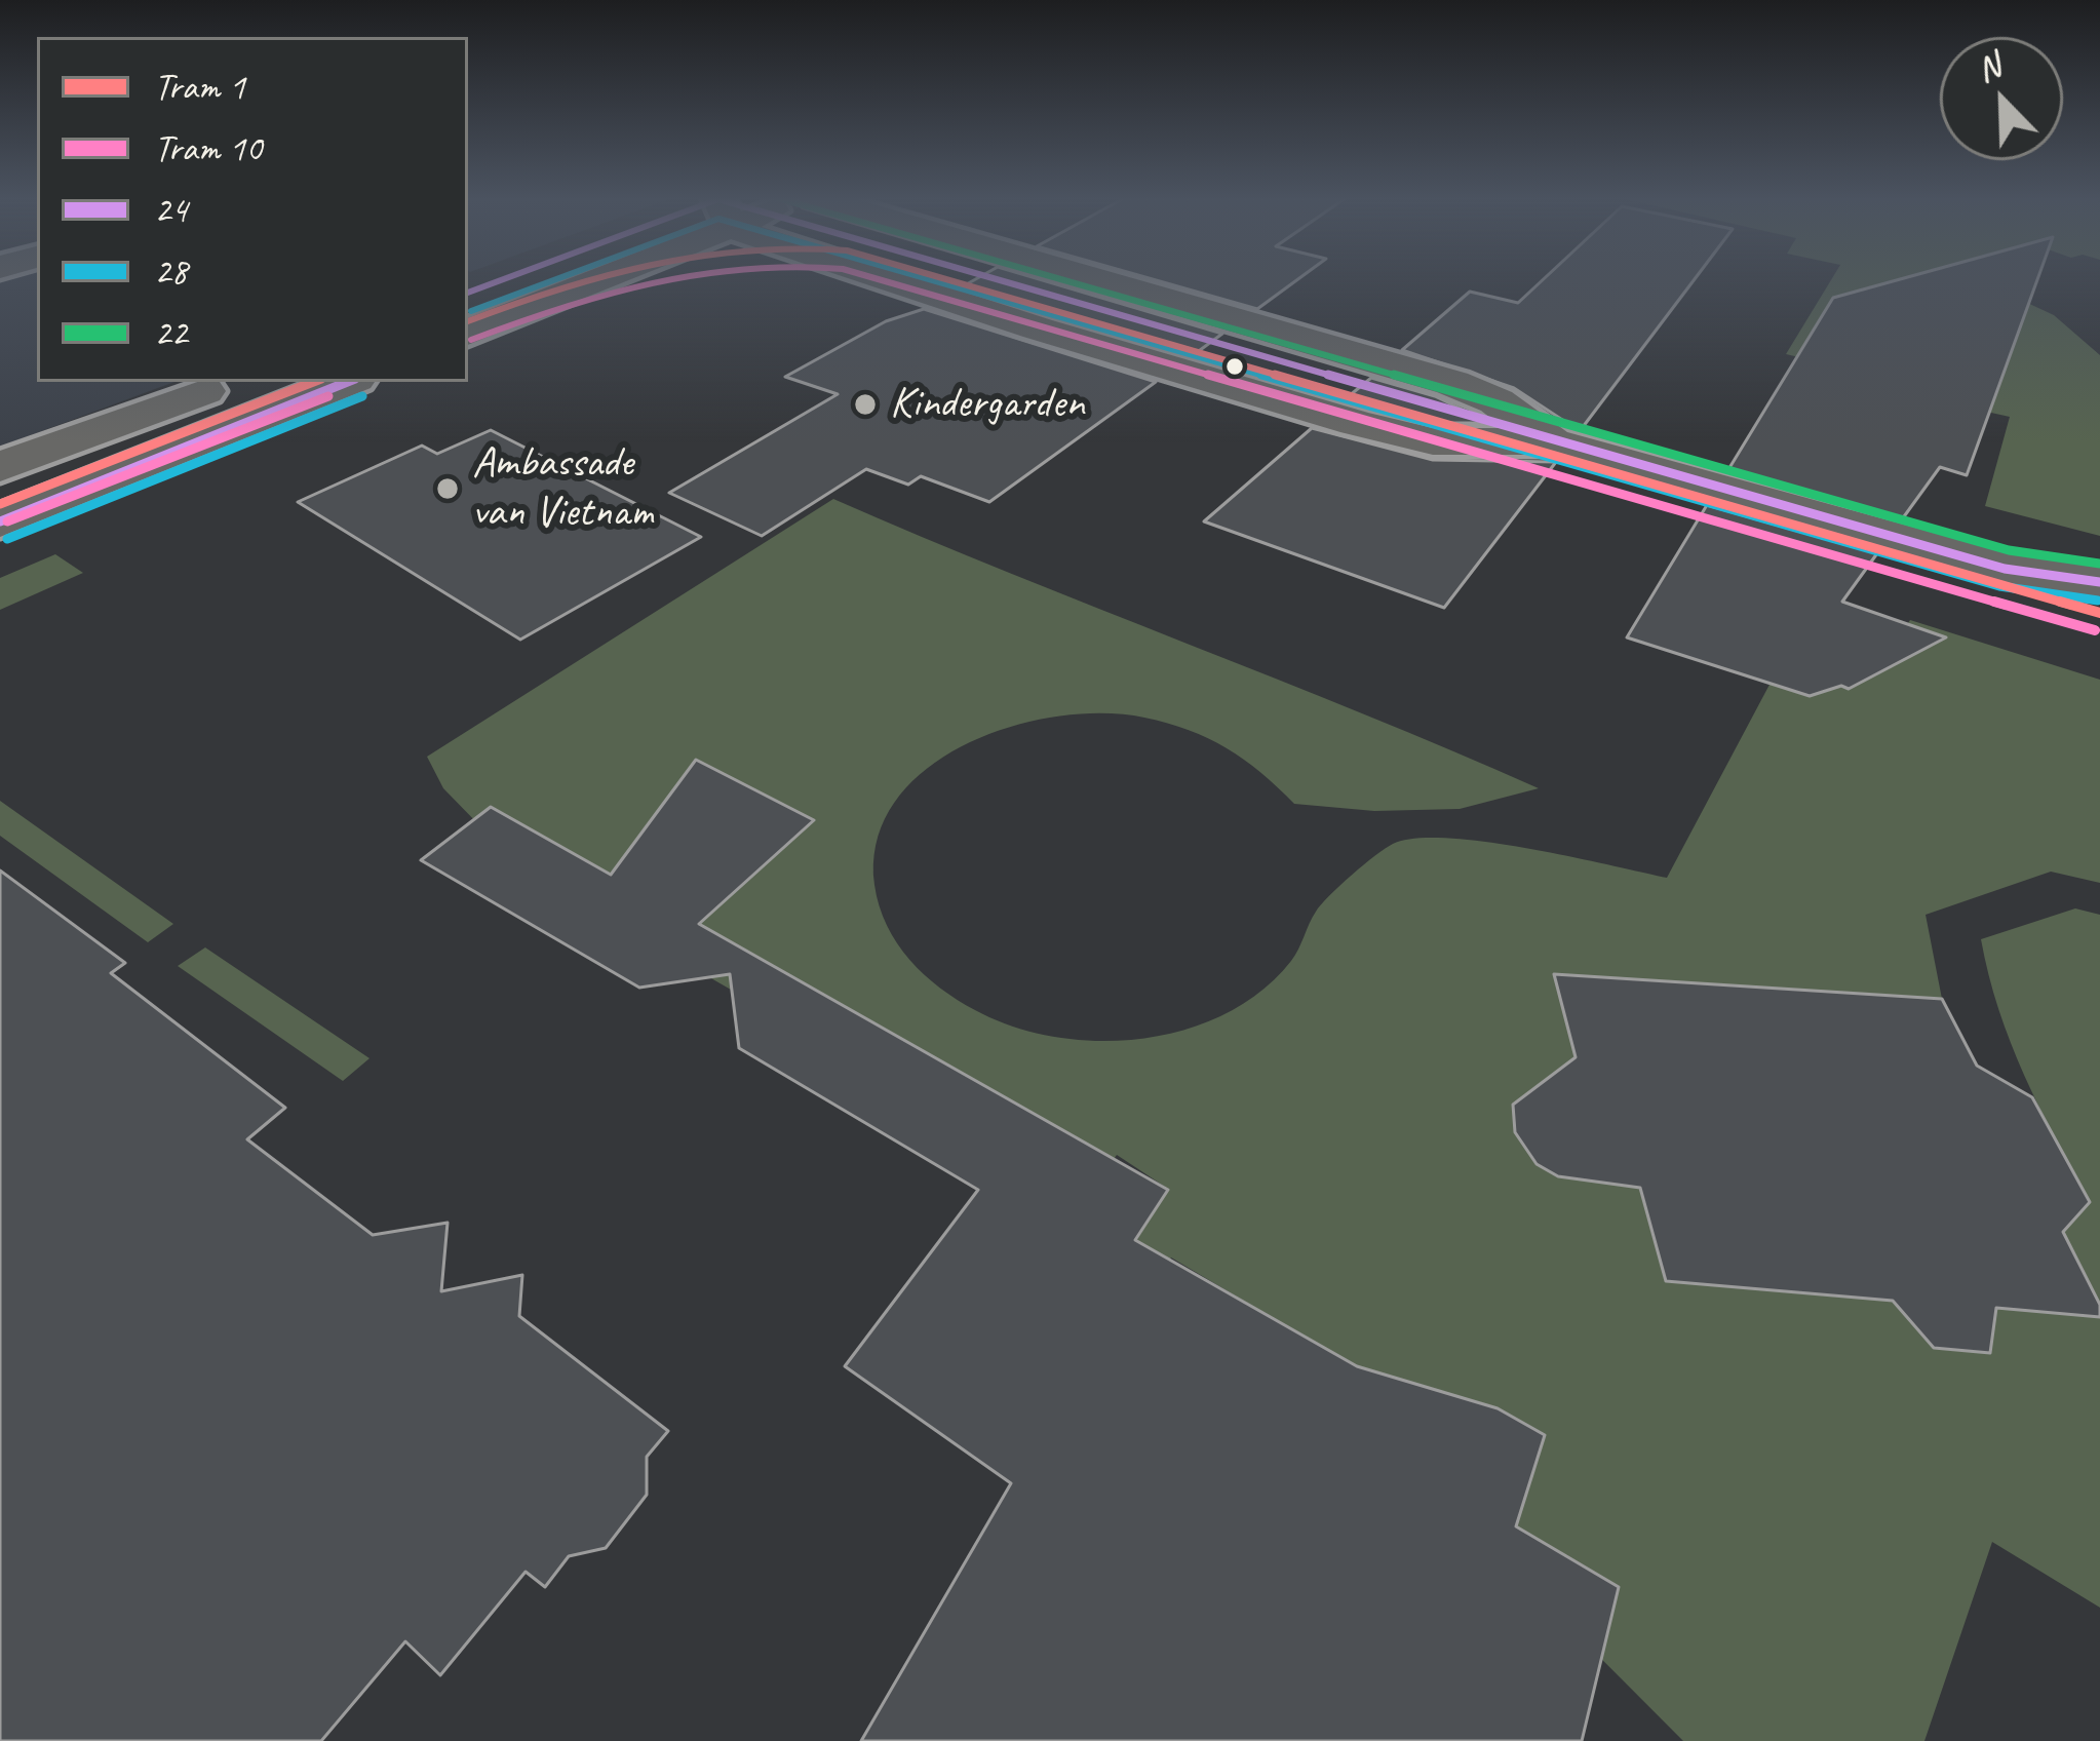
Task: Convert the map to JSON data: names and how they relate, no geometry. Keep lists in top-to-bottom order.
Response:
{
  "places": ["Kindergarden", "Ambassade van Vietnam"],
  "lines": [
    "tram line 1",
    "tram line 10",
    "transit line 24",
    "transit line 28",
    "transit line 22"
  ],
  "legend": [
    "Tram 1",
    "Tram 10",
    "24",
    "28",
    "22"
  ],
  "north": "top left"
}
